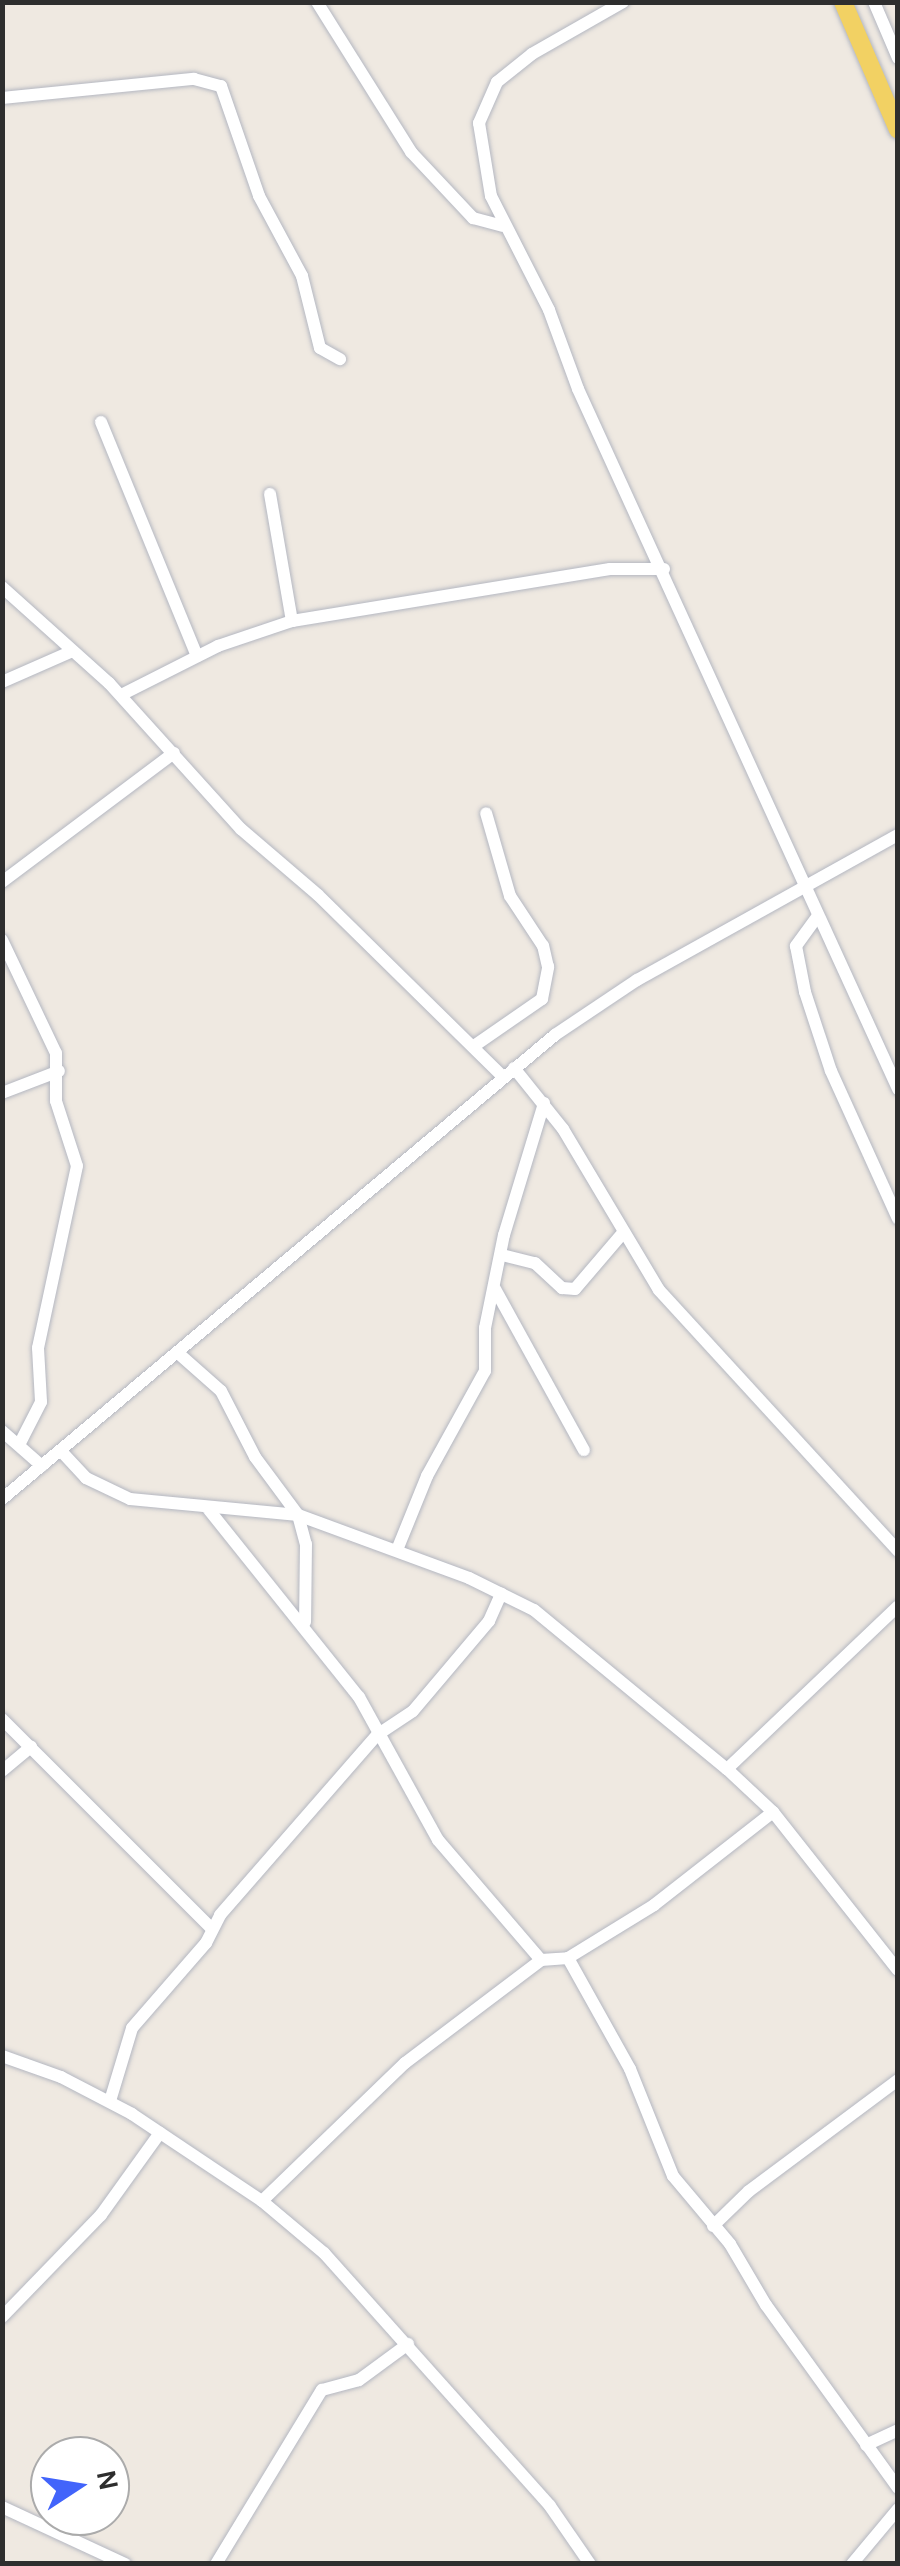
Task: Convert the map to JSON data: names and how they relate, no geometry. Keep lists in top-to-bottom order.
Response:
{
  "north": "right"
}
